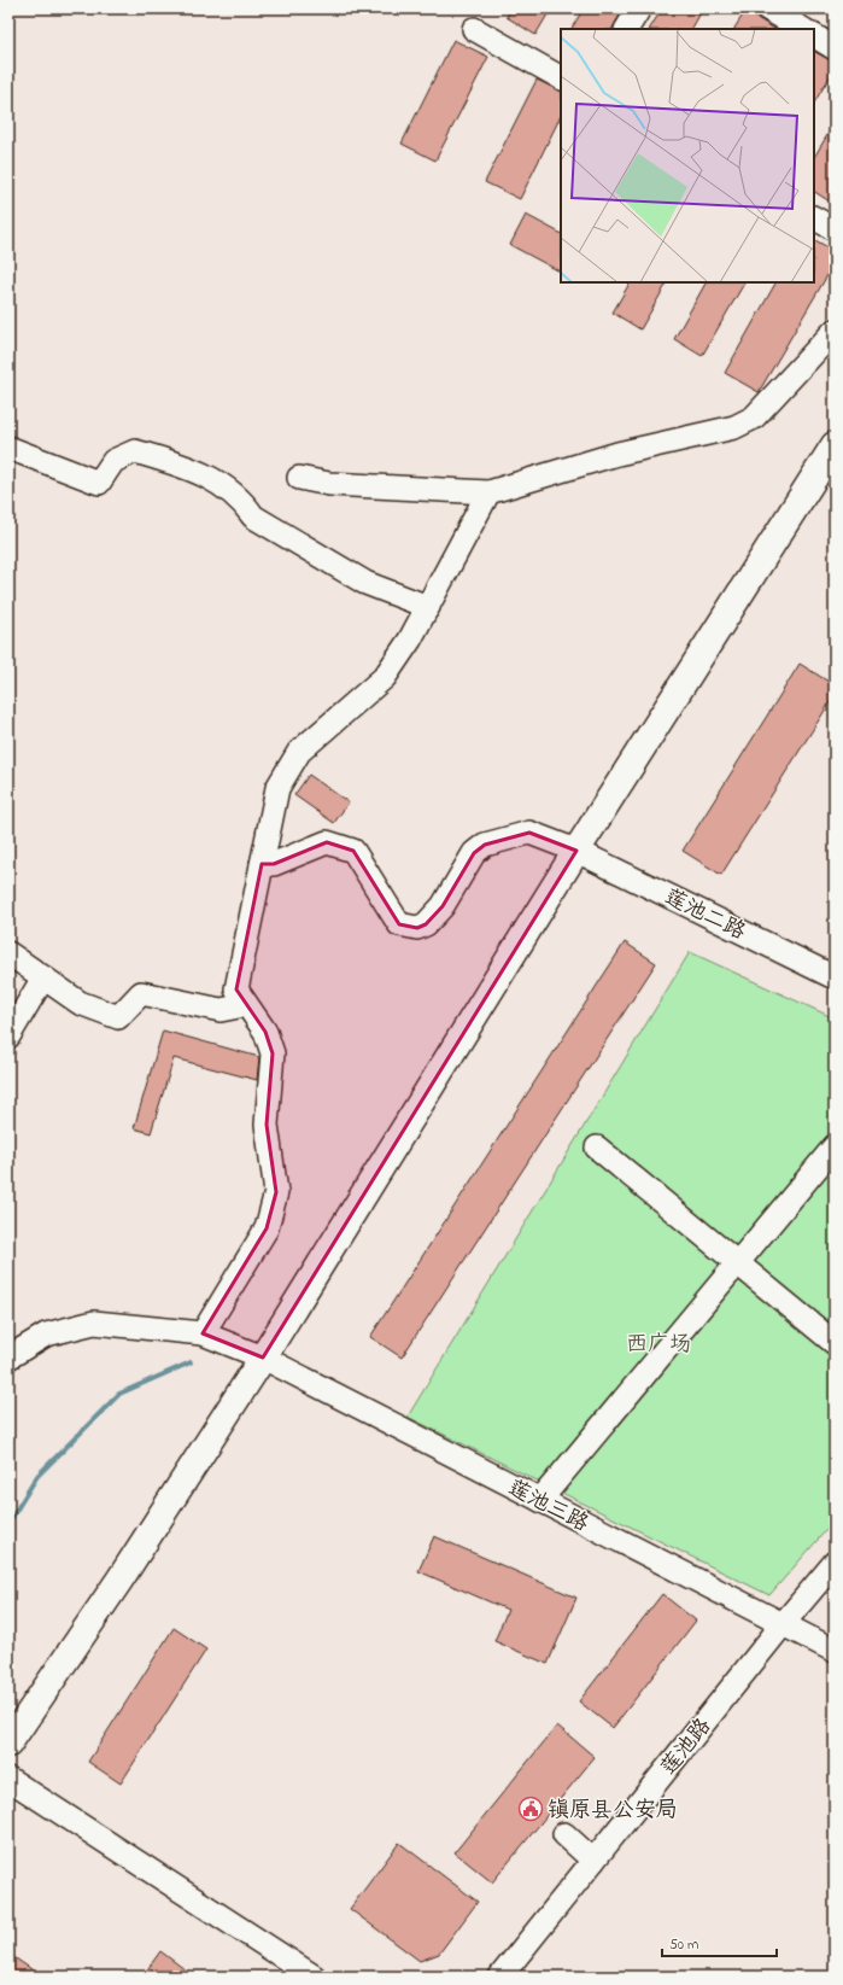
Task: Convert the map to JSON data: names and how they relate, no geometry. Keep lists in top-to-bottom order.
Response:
{
  "streets": {
    "street": ["莲池二路", "莲池三路", "莲池路"]
  },
  "crossings": [
    ["莲池三路", "莲池路"]
  ],
  "parks": ["西广场"],
  "places": {
    "public building": ["镇原县公安局"]
  },
  "scale_bar": "50 m"
}
